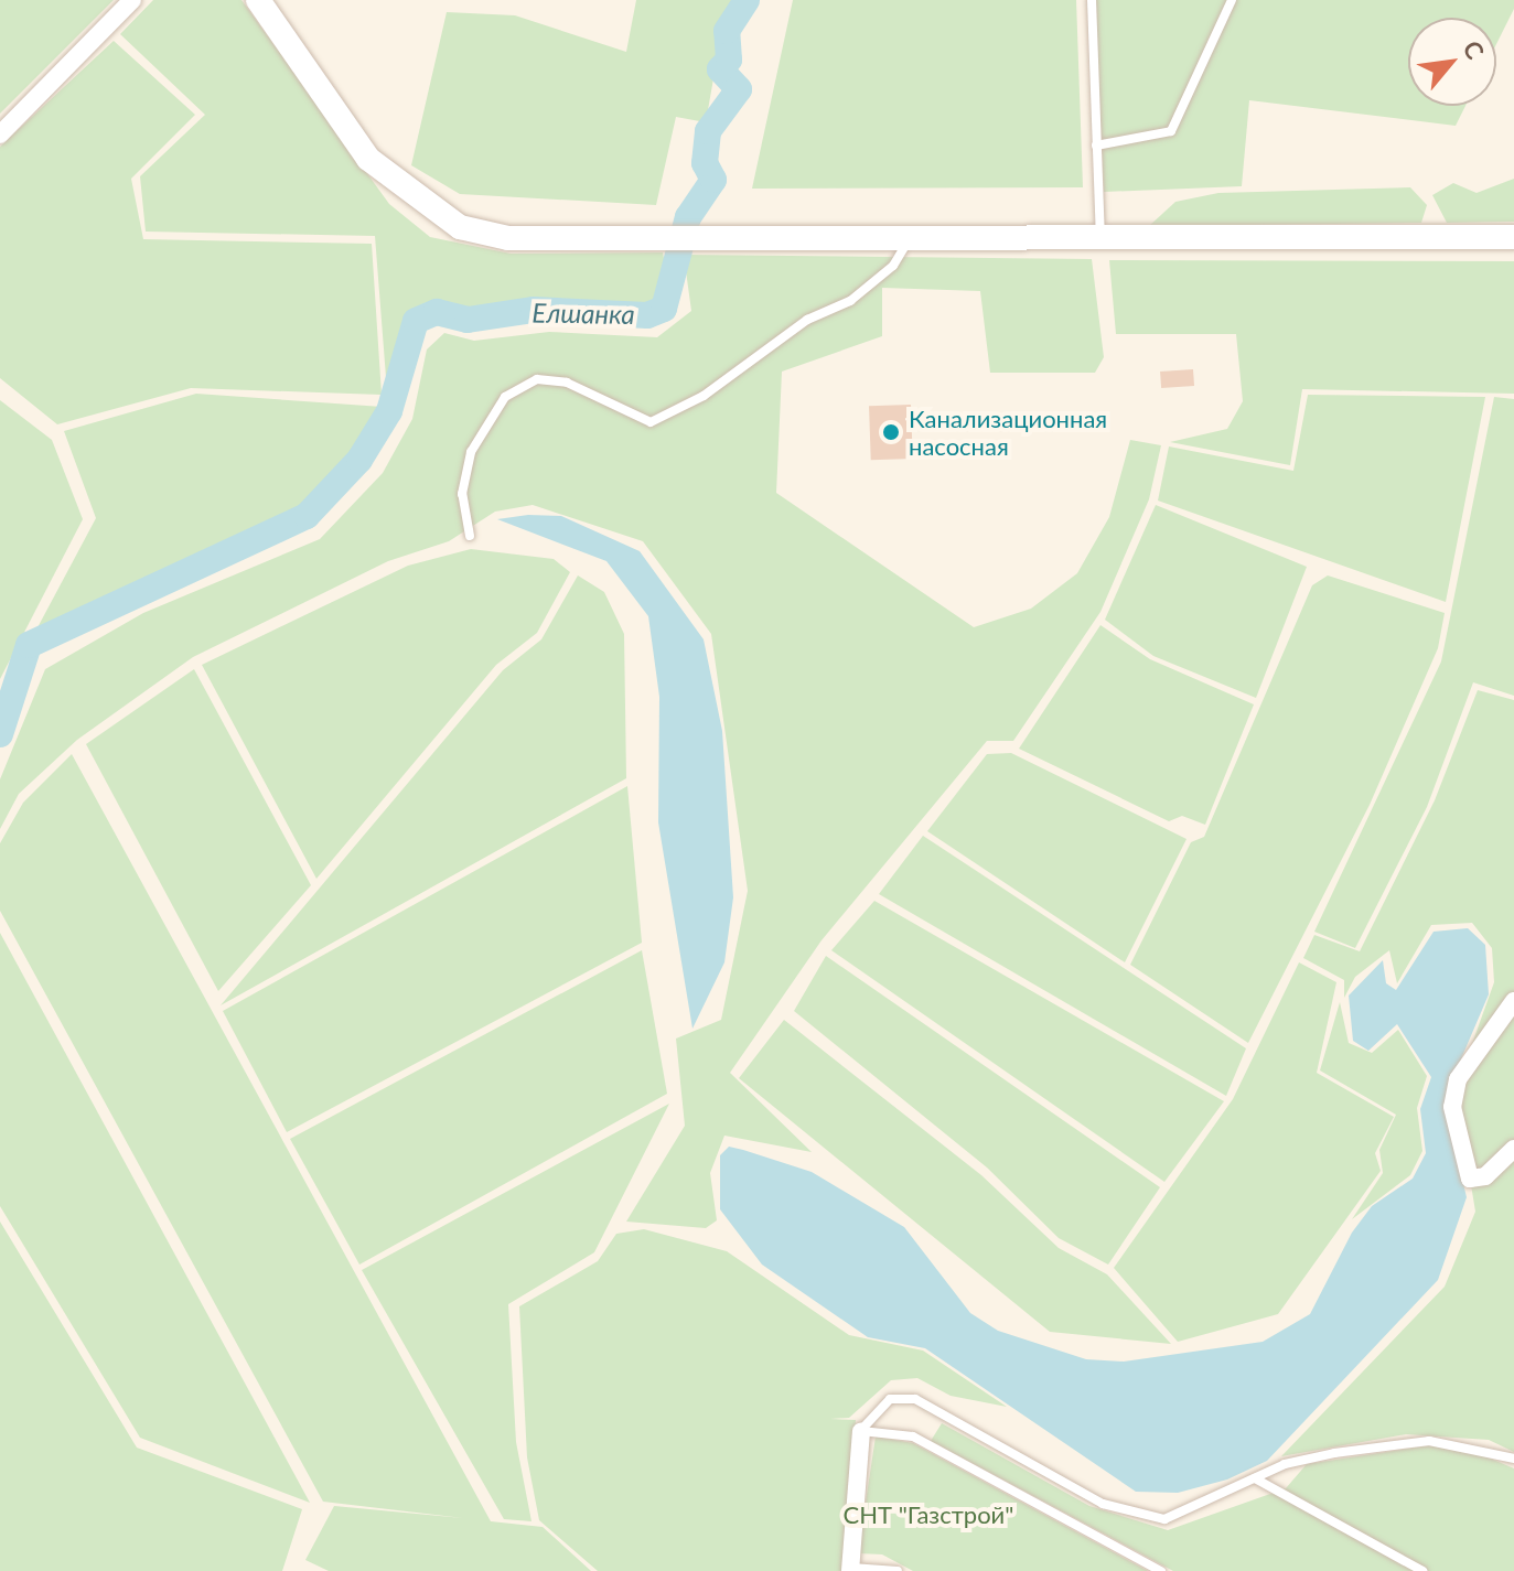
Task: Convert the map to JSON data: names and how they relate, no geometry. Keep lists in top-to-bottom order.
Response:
{
  "water": ["Елшанка"],
  "parks": ["СНТ \"Газстрой\""],
  "places": ["Канализационная насосная"],
  "north": "top right"
}
